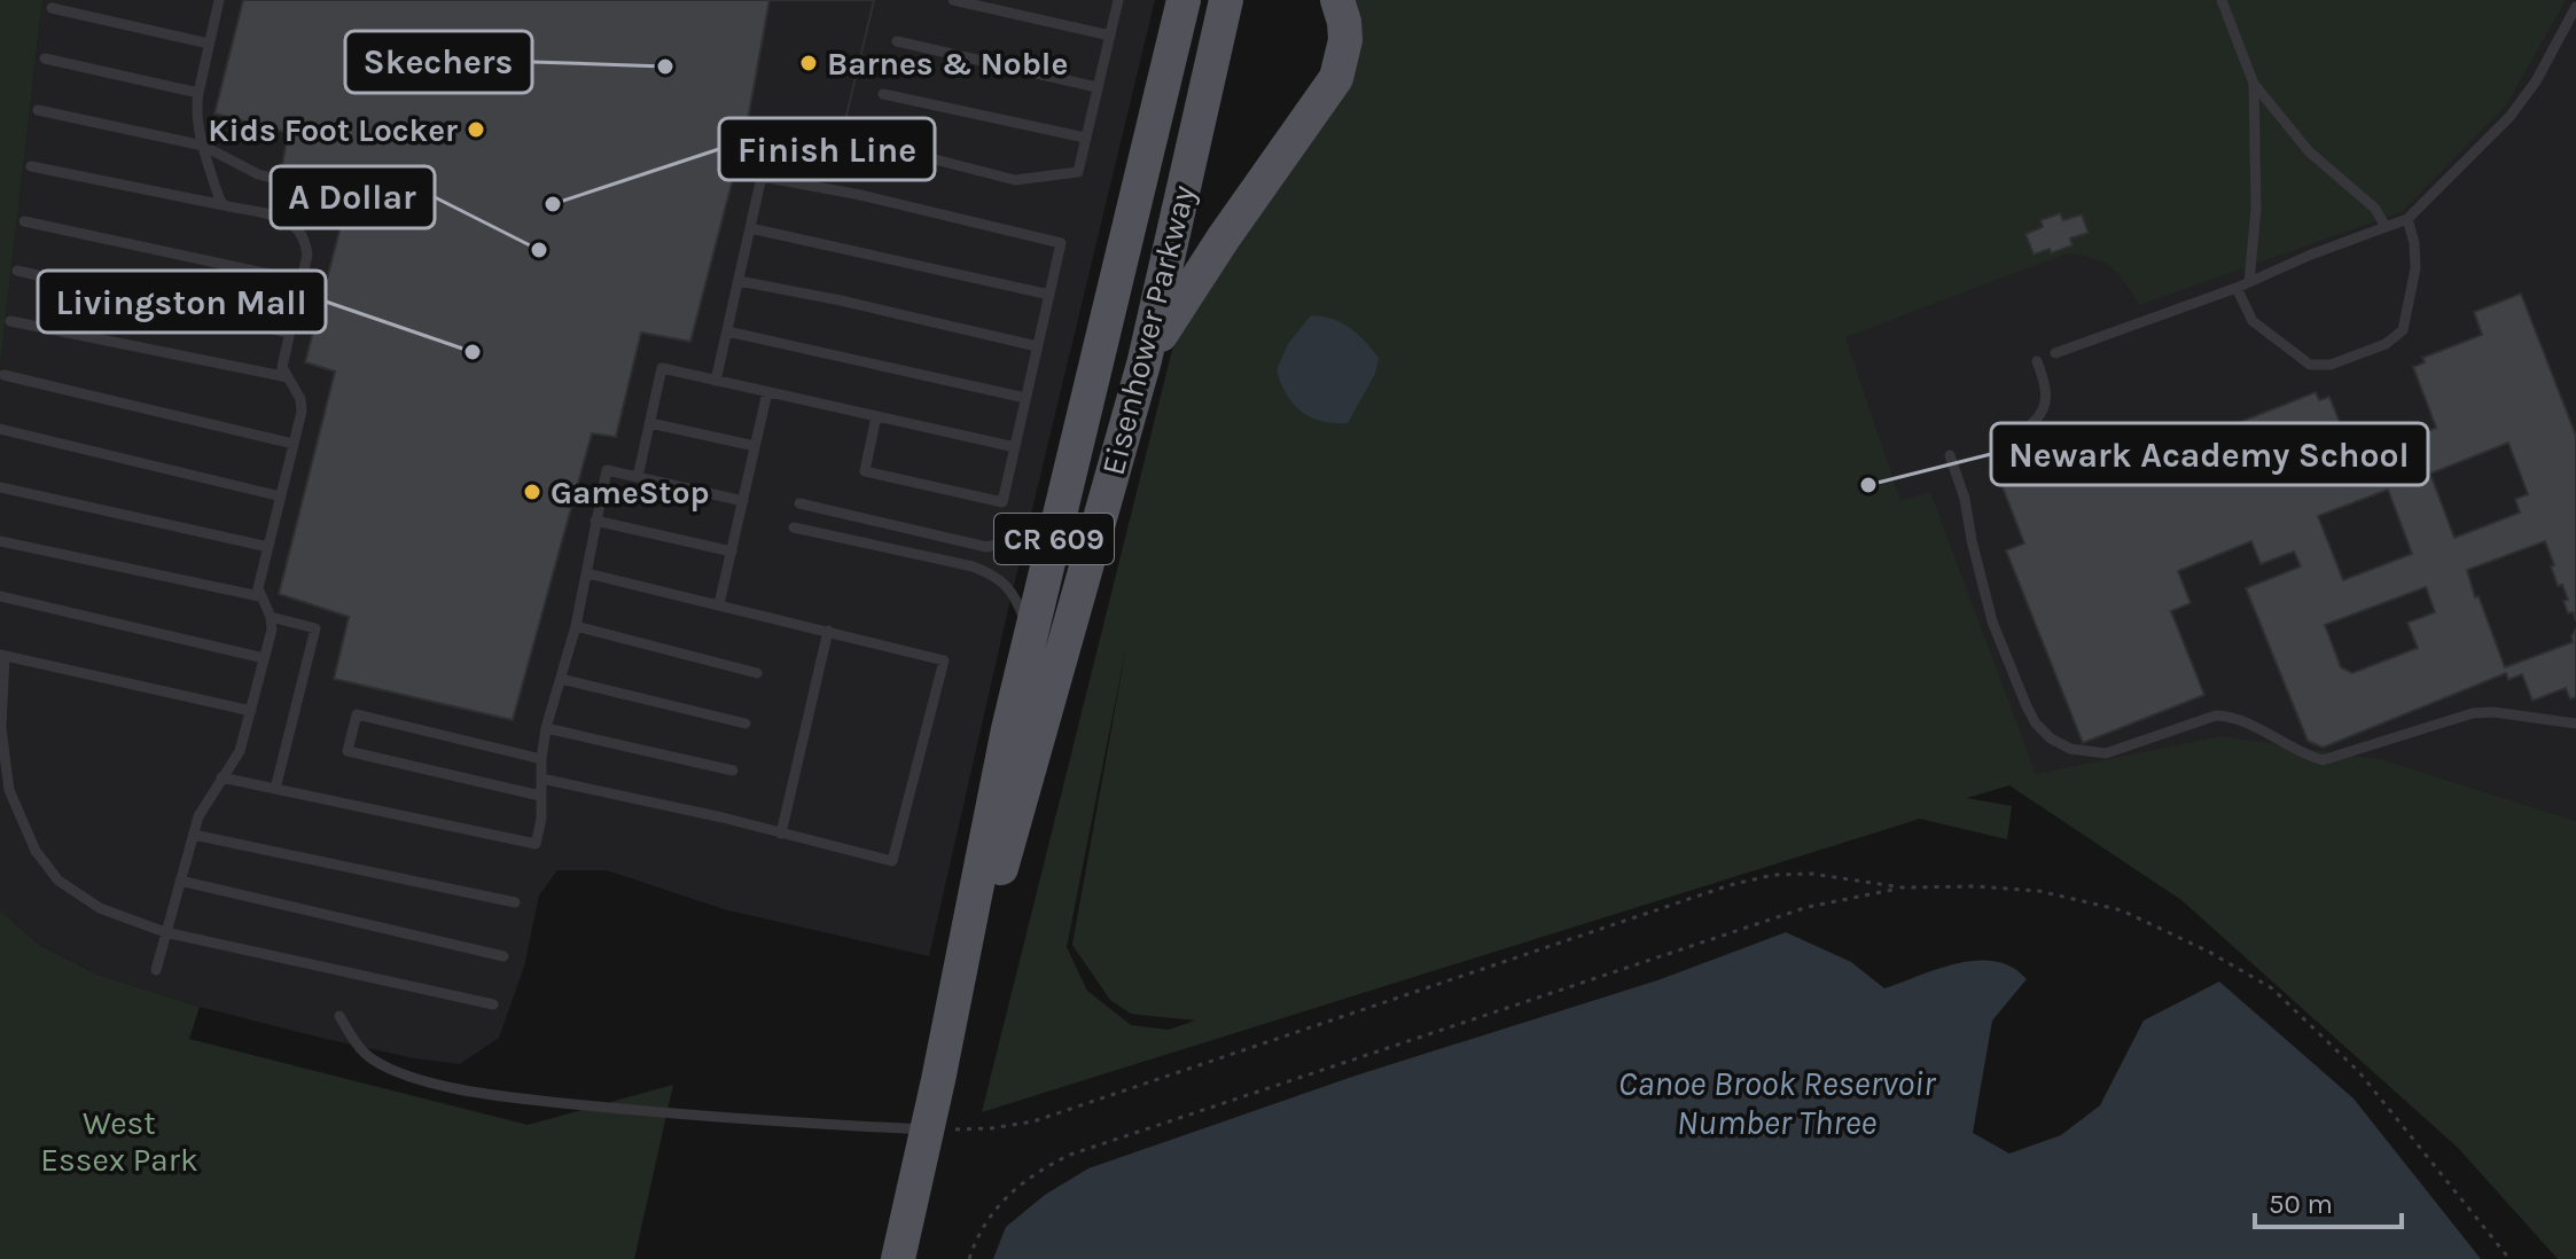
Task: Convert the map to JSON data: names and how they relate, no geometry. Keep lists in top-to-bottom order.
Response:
{
  "streets": {
    "main road": ["Eisenhower Parkway", "CR 609"]
  },
  "water": ["Canoe Brook Reservoir Number Three"],
  "parks": ["West Essex Park"],
  "places": [
    "Barnes & Noble",
    "Skechers",
    "Kids Foot Locker",
    "Finish Line",
    "A Dollar",
    "Livingston Mall",
    "Newark Academy School",
    "GameStop"
  ],
  "scale_bar": "50 m"
}
